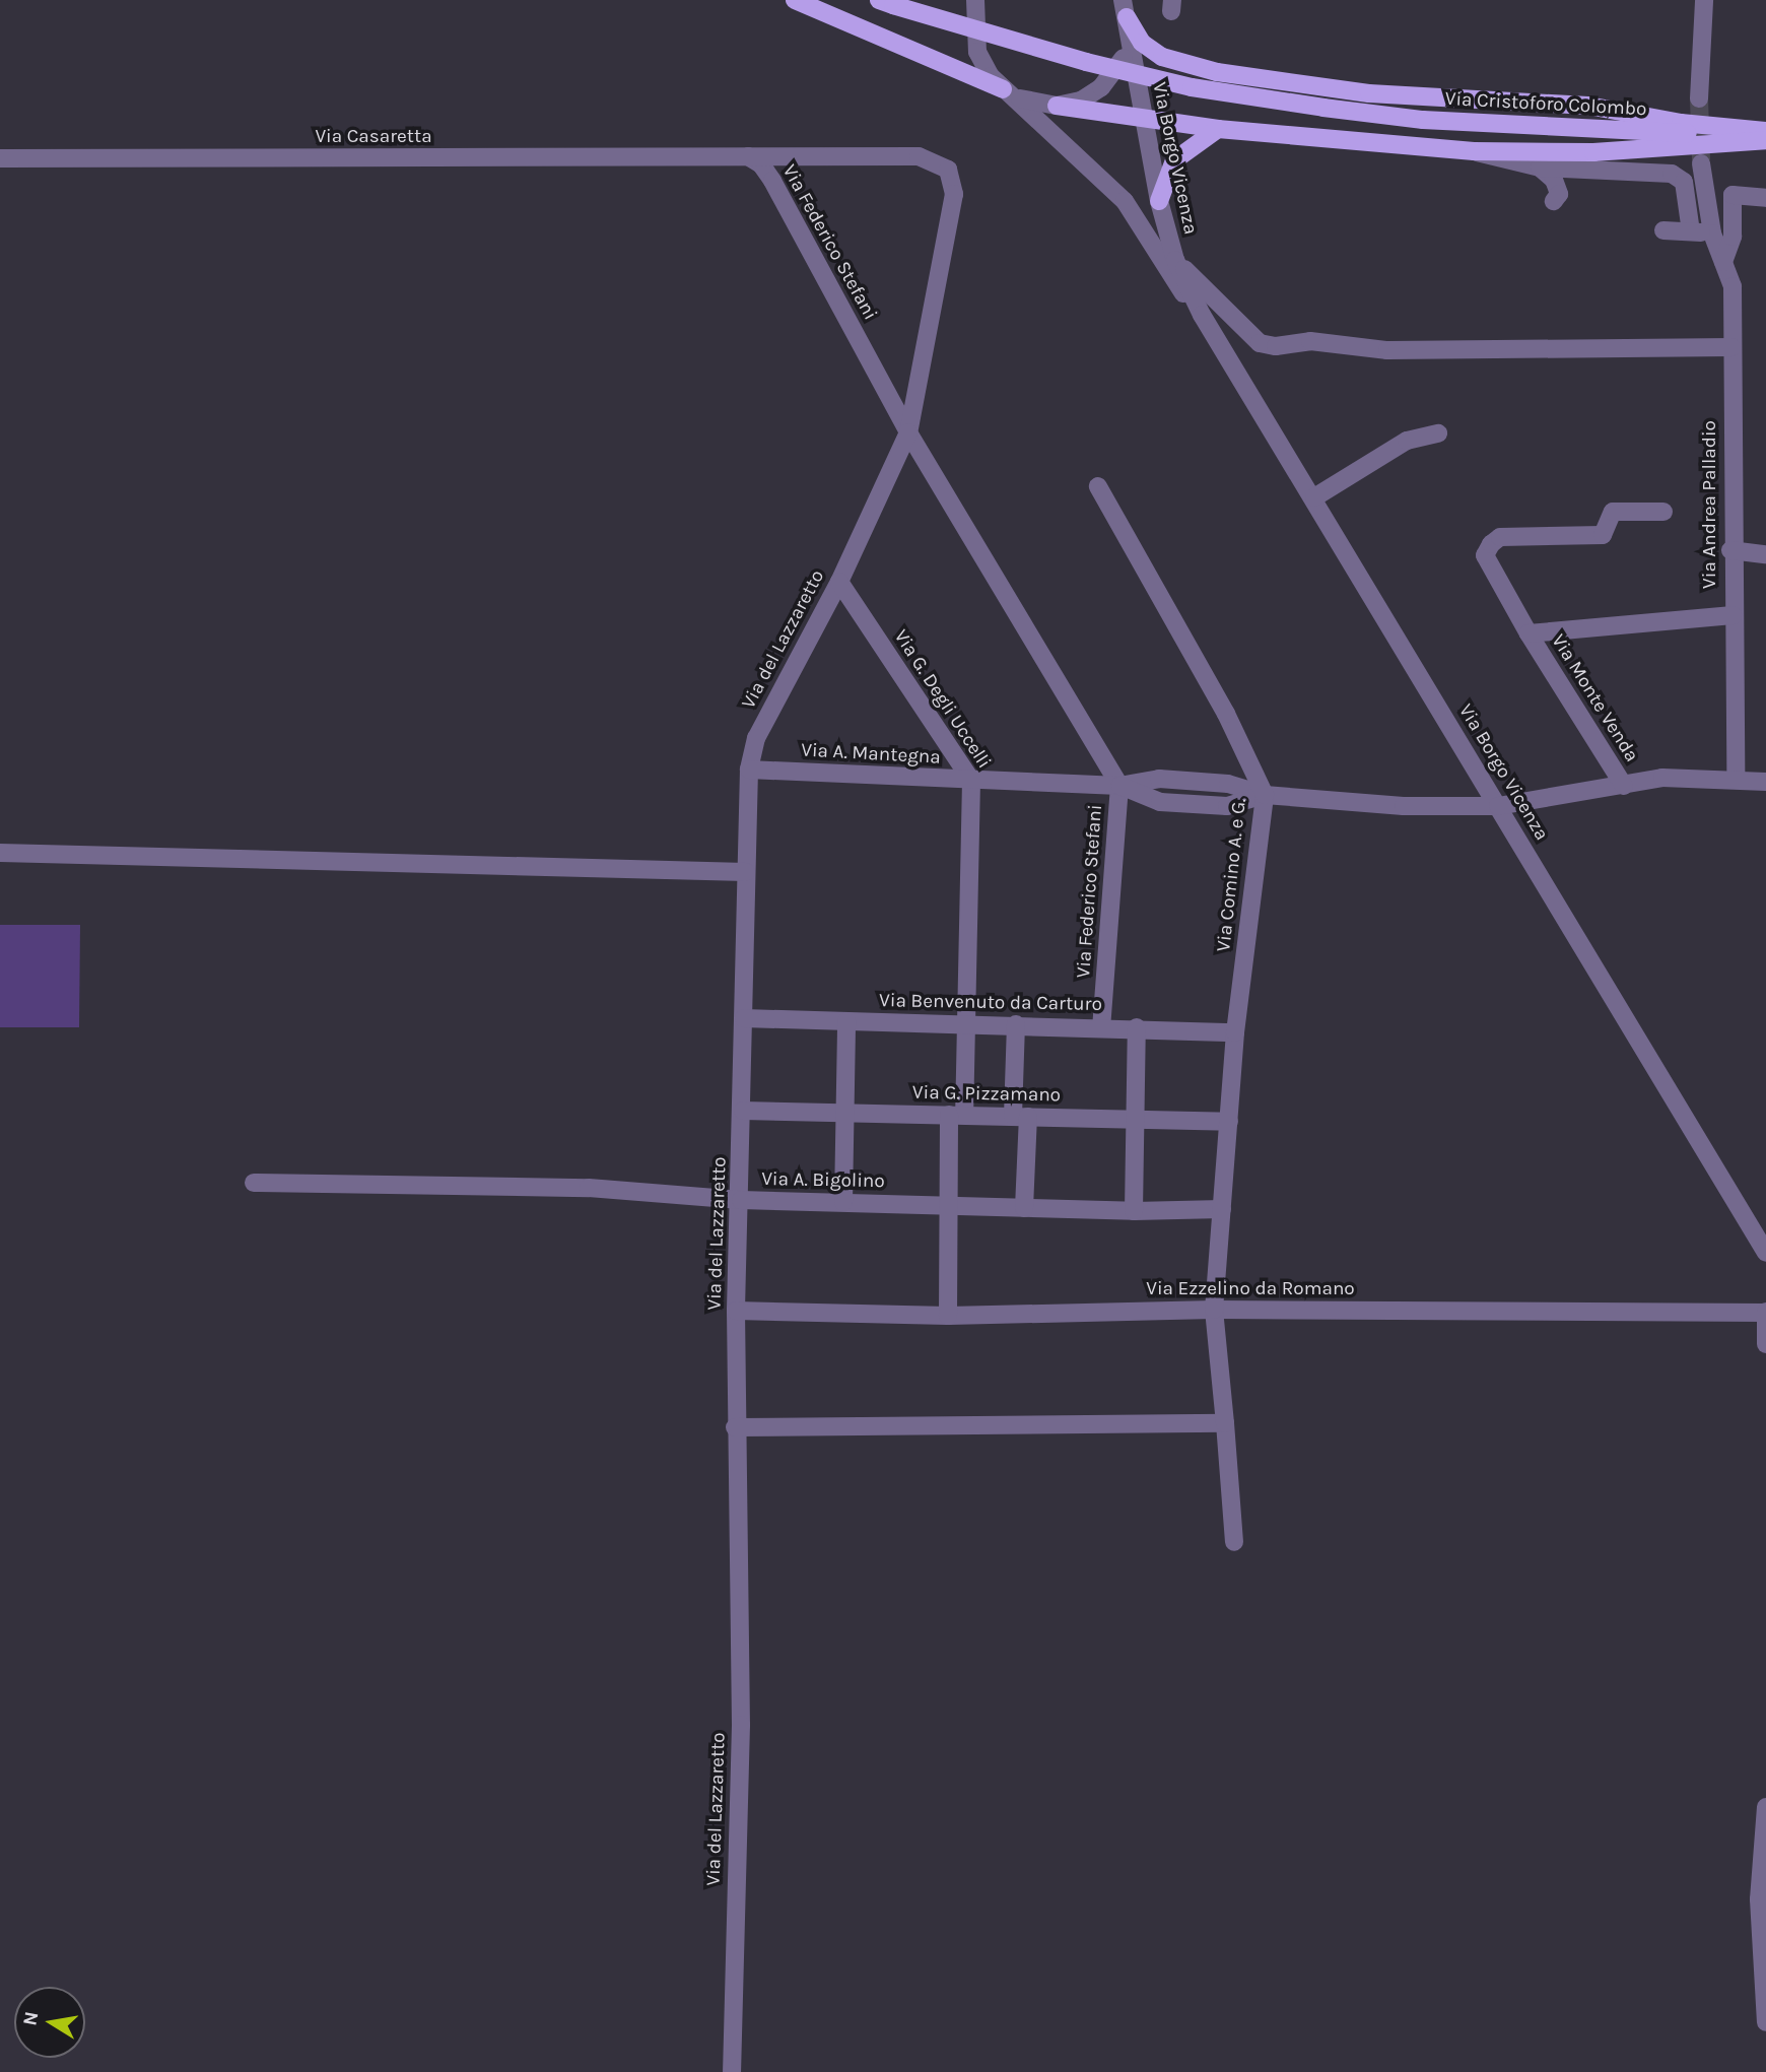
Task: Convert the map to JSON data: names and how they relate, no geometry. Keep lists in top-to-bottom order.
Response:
{
  "streets": {
    "main road": ["Via Cristoforo Colombo"],
    "street": [
      "Via Casaretta",
      "Via Borgo Vicenza",
      "Via Federico Stefani",
      "Via Andrea Palladio",
      "Via del Lazzaretto",
      "Via Monte Venda",
      "Via G. Degli Uccelli",
      "Via A. Mantegna",
      "Via Comino A. e G.",
      "Via Benvenuto da Carturo",
      "Via G. Pizzamano",
      "Via A. Bigolino",
      "Via Ezzelino da Romano"
    ]
  },
  "crossings": [
    ["Via Casaretta", "Via Federico Stefani"],
    ["Via Borgo Vicenza", "Via A. Mantegna"],
    ["Via Federico Stefani", "Via del Lazzaretto"],
    ["Via Federico Stefani", "Via A. Mantegna"],
    ["Via Federico Stefani", "Via Benvenuto da Carturo"],
    ["Via Andrea Palladio", "Via Monte Venda"],
    ["Via Andrea Palladio", "Via A. Mantegna"],
    ["Via del Lazzaretto", "Via G. Degli Uccelli"],
    ["Via del Lazzaretto", "Via A. Mantegna"],
    ["Via del Lazzaretto", "Via Benvenuto da Carturo"],
    ["Via del Lazzaretto", "Via G. Pizzamano"],
    ["Via del Lazzaretto", "Via A. Bigolino"],
    ["Via del Lazzaretto", "Via Ezzelino da Romano"],
    ["Via Monte Venda", "Via A. Mantegna"],
    ["Via G. Degli Uccelli", "Via A. Mantegna"],
    ["Via G. Degli Uccelli", "Via Benvenuto da Carturo"],
    ["Via G. Degli Uccelli", "Via G. Pizzamano"],
    ["Via G. Degli Uccelli", "Via A. Bigolino"],
    ["Via G. Degli Uccelli", "Via Ezzelino da Romano"],
    ["Via A. Mantegna", "Via Comino A. e G."],
    ["Via Comino A. e G.", "Via Benvenuto da Carturo"],
    ["Via Comino A. e G.", "Via G. Pizzamano"],
    ["Via Comino A. e G.", "Via A. Bigolino"],
    ["Via Comino A. e G.", "Via Ezzelino da Romano"]
  ],
  "north": "left"
}
